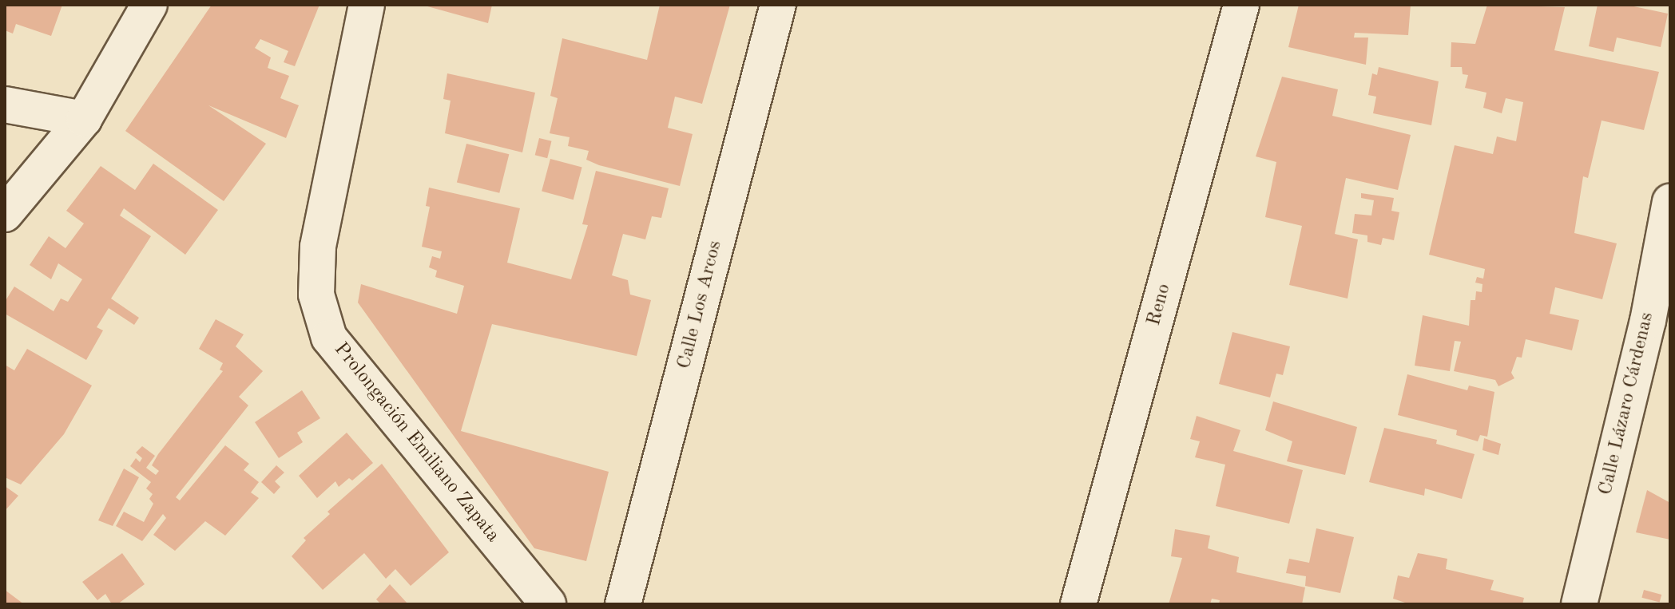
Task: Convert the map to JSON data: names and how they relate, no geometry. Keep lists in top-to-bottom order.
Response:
{
  "streets": {
    "street": [
      "Calle Los Arcos",
      "Reno",
      "Calle Lázaro Cárdenas",
      "Prolongación Emiliano Zapata"
    ]
  }
}
